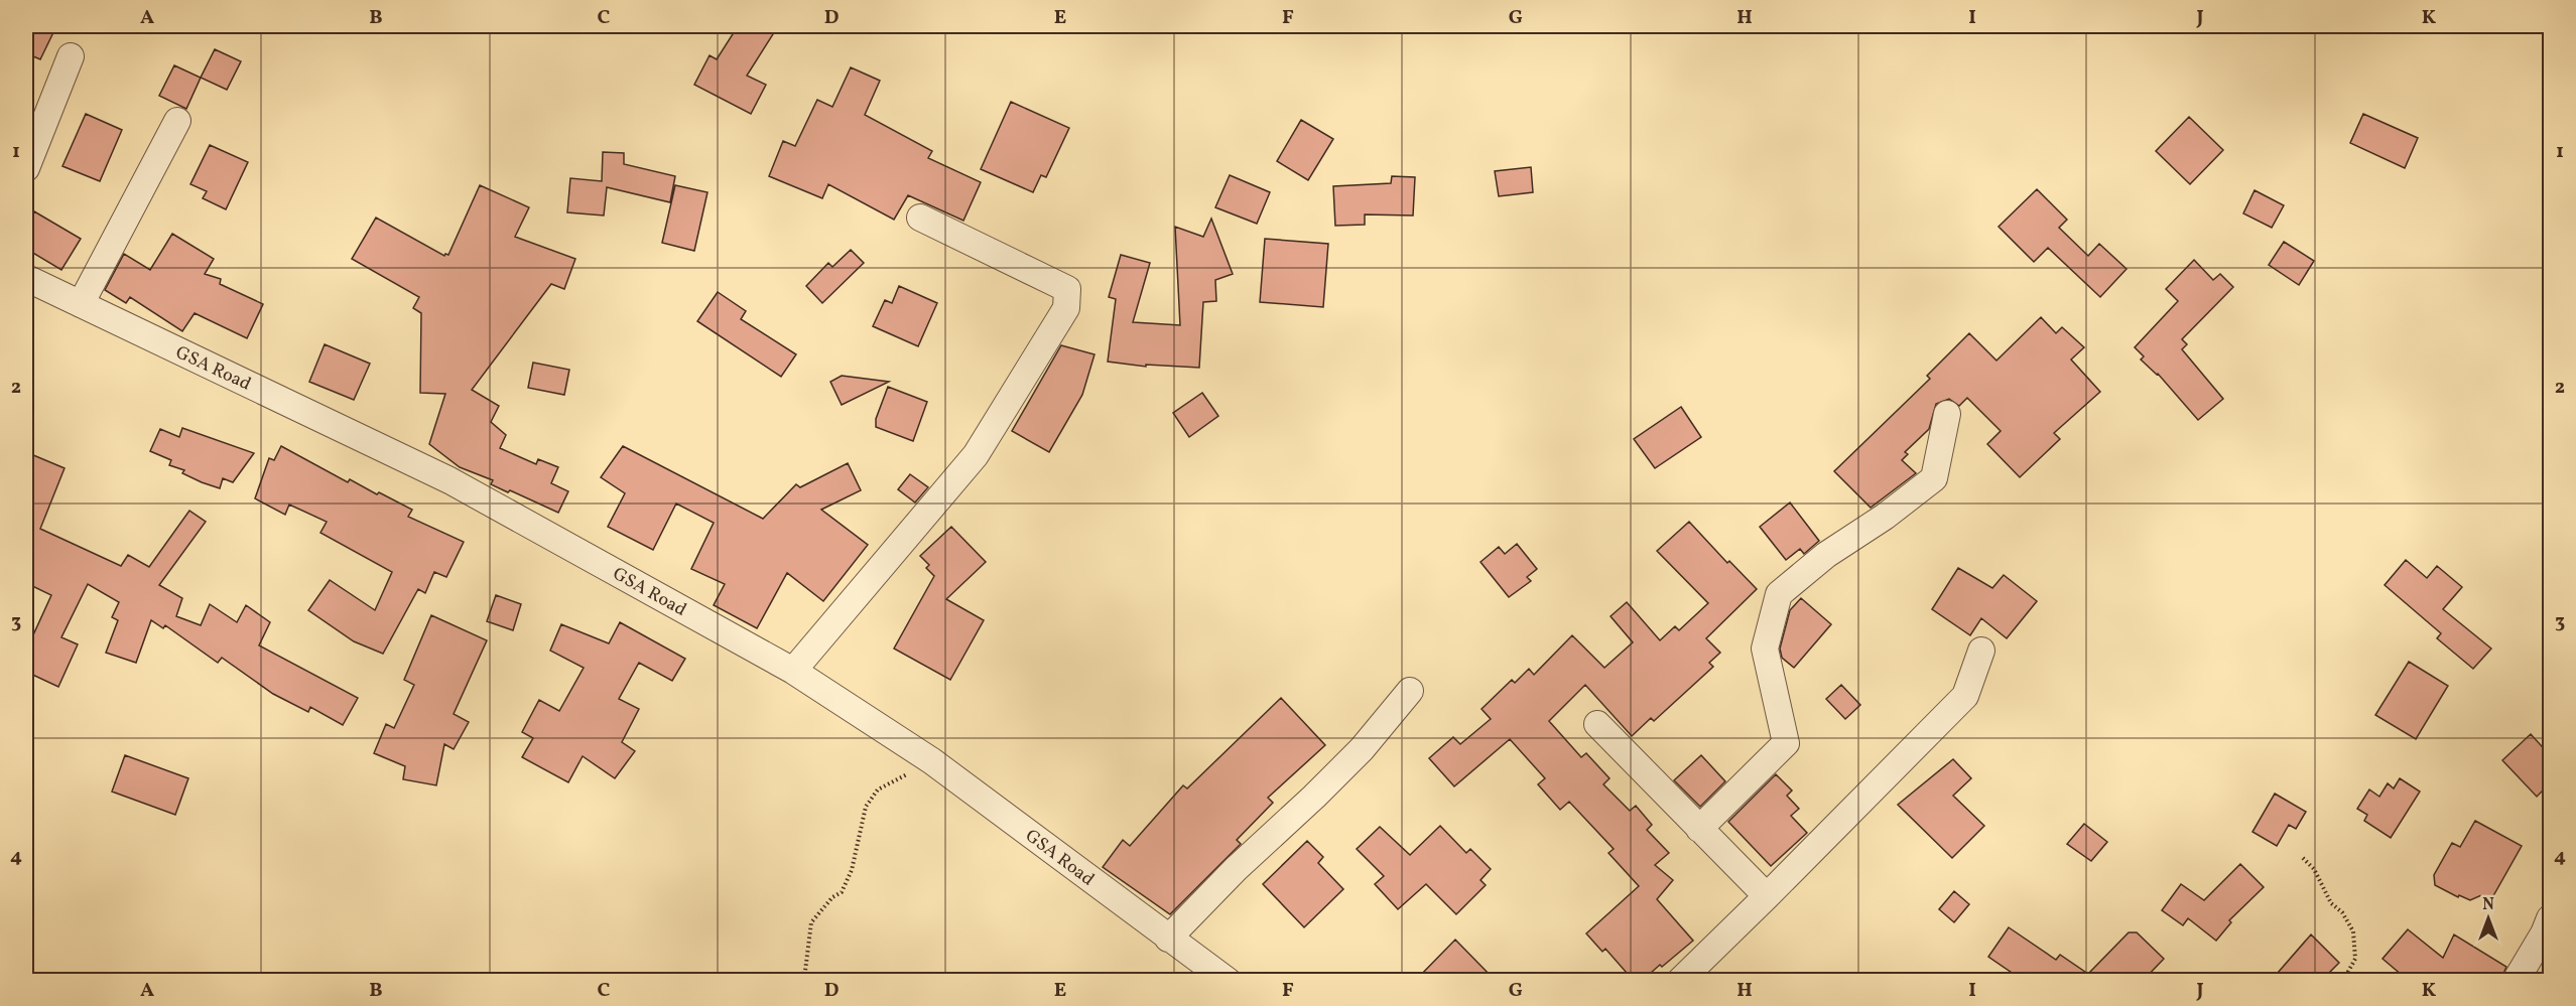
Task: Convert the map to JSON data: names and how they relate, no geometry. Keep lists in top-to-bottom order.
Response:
{
  "streets": {
    "street": ["GSA Road"]
  },
  "north": "top",
  "grid": {
    "columns": [
      "A",
      "B",
      "C",
      "D",
      "E",
      "F",
      "G",
      "H",
      "I",
      "J",
      "K"
    ],
    "rows": [
      "1",
      "2",
      "3",
      "4"
    ]
  }
}
